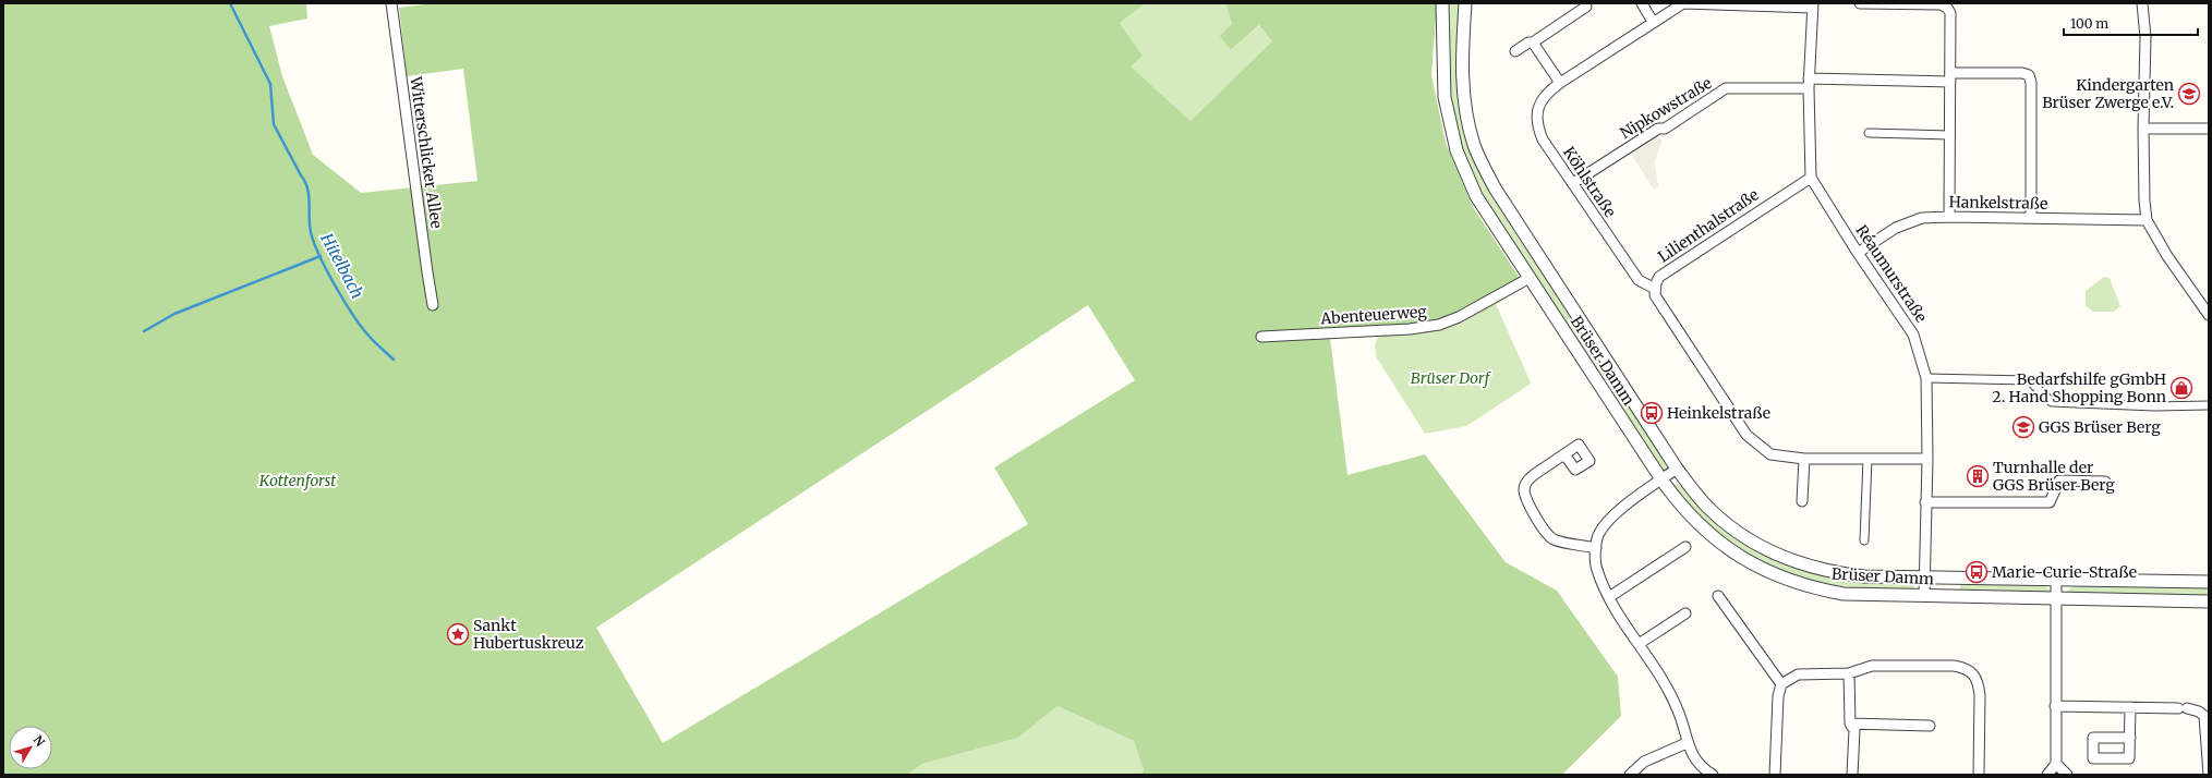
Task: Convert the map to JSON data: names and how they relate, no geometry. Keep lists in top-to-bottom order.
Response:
{
  "streets": {
    "street": [
      "Nipkowstraße",
      "Witterschlicker Allee",
      "Köhlstraße",
      "Hankelstraße",
      "Lilienthalstraße",
      "Réaumurstraße",
      "Abenteuerweg",
      "Brüser Damm"
    ]
  },
  "crossings": [
    ["Nipkowstraße", "Köhlstraße"],
    ["Köhlstraße", "Lilienthalstraße"],
    ["Hankelstraße", "Réaumurstraße"],
    ["Lilienthalstraße", "Réaumurstraße"],
    ["Réaumurstraße", "Brüser Damm"],
    ["Abenteuerweg", "Brüser Damm"]
  ],
  "water": ["Hitelbach"],
  "parks": ["Brüser Dorf", "Kottenforst"],
  "places": {
    "school or university": ["Kindergarten Brüser Zwerge e.V.", "GGS Brüser Berg"],
    "shop": ["Bedarfshilfe gGmbH 2. Hand Shopping Bonn"],
    "bus stop": ["Heinkelstraße", "Marie-Curie-Straße"],
    "building": ["Turnhalle der GGS Brüser Berg"],
    "place": ["Sankt Hubertuskreuz"]
  },
  "scale_bar": "100 m",
  "north": "top right"
}
